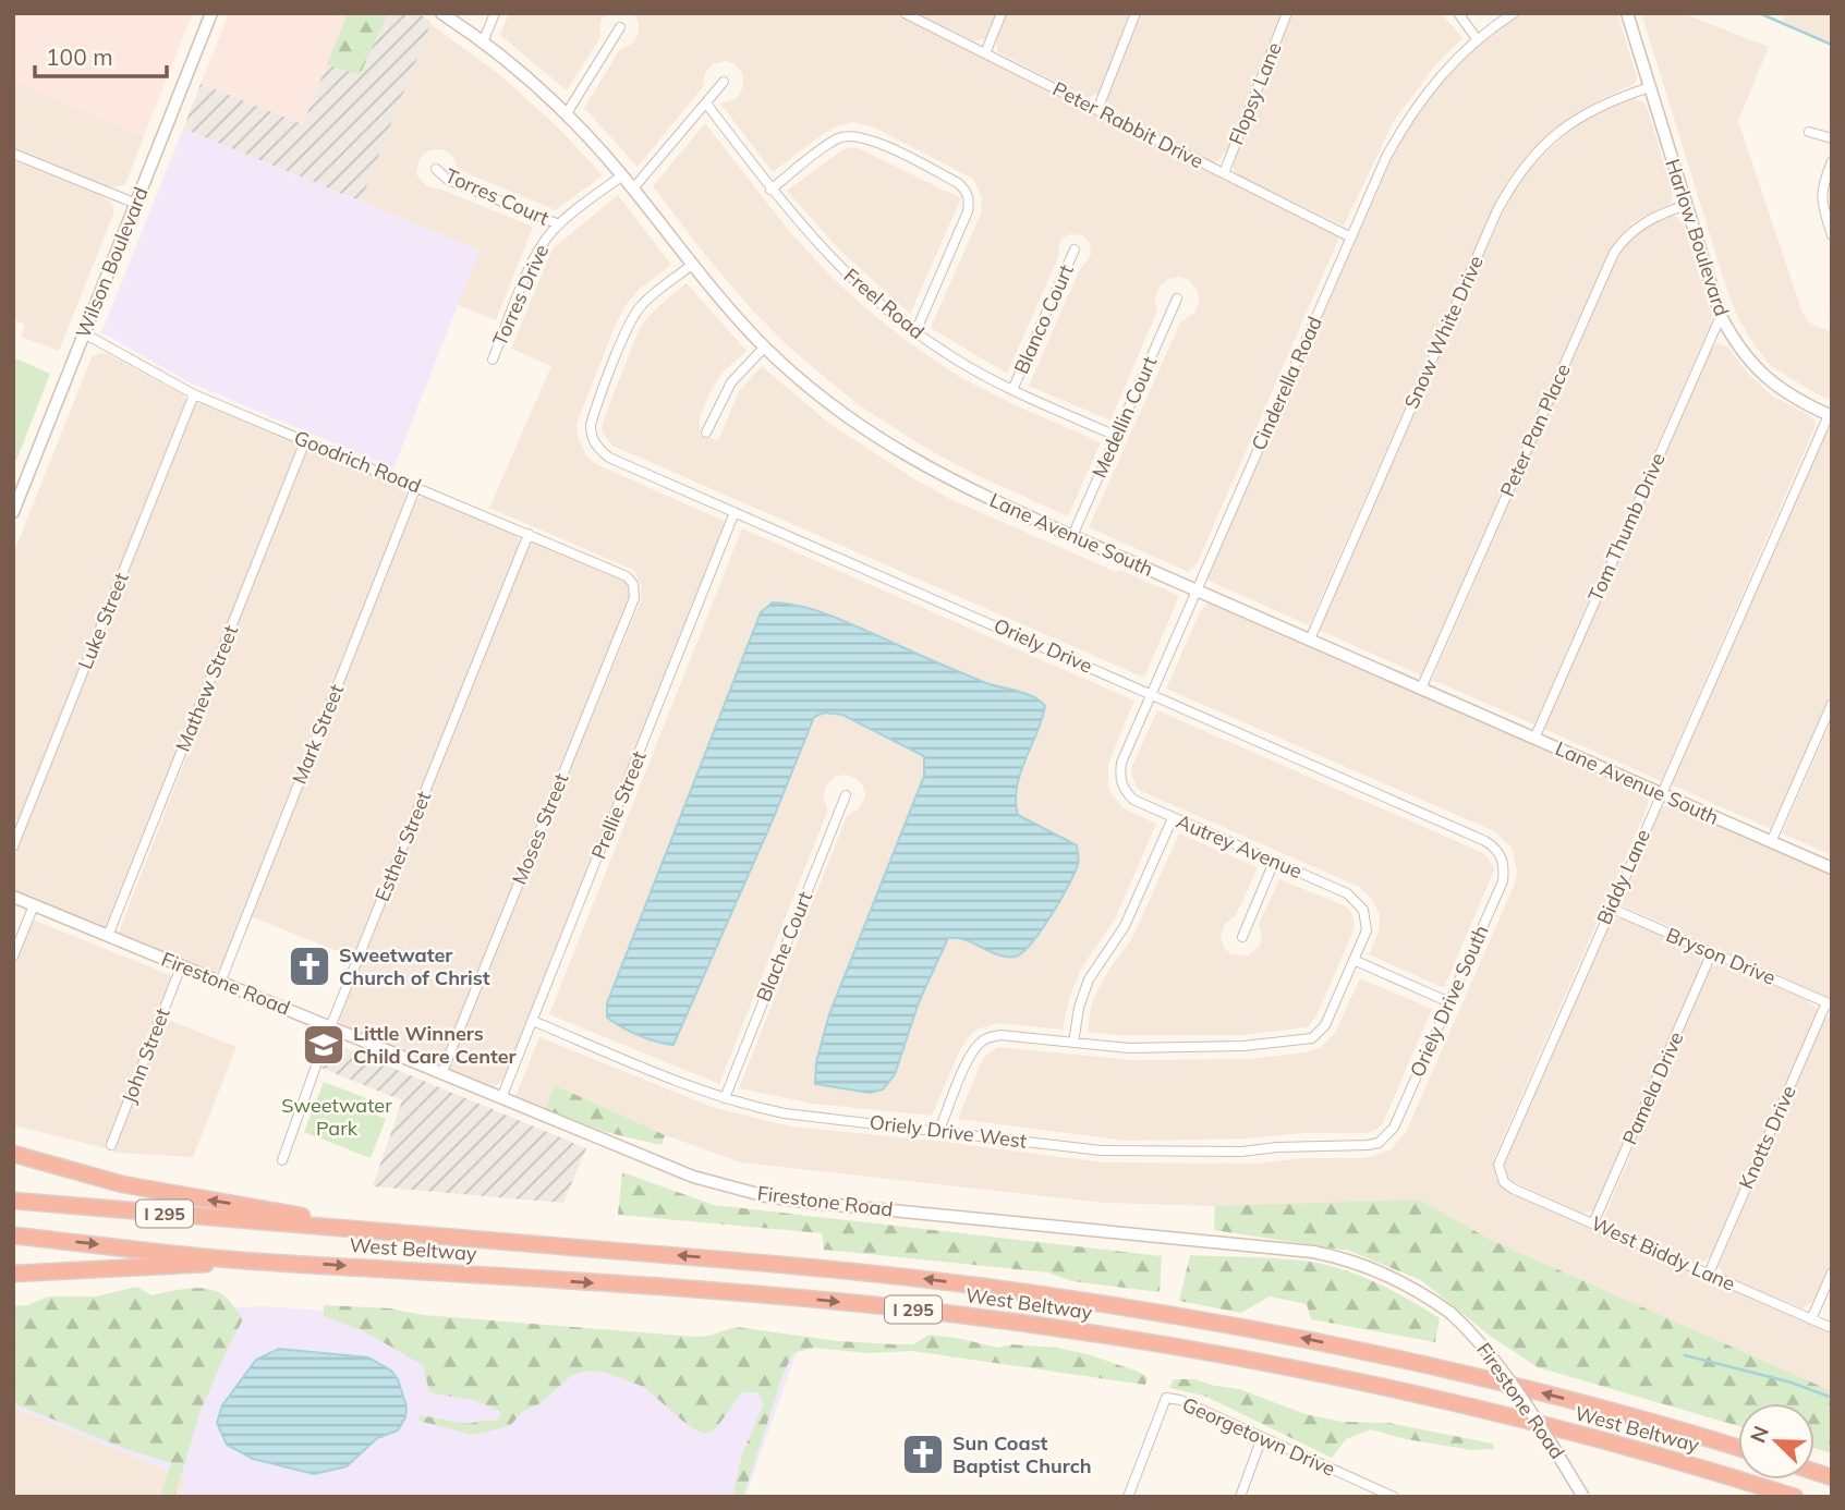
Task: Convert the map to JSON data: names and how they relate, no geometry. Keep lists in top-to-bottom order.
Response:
{
  "streets": {
    "highway": ["I 295", "West Beltway"],
    "street": [
      "Flopsy Lane",
      "Peter Rabbit Drive",
      "Torres Court",
      "Harlow Boulevard",
      "Wilson Boulevard",
      "Torres Drive",
      "Freel Road",
      "Blanco Court",
      "Snow White Drive",
      "Cinderella Road",
      "Medellin Court",
      "Peter Pan Place",
      "Goodrich Road",
      "Tom Thumb Drive",
      "Lane Avenue South",
      "Luke Street",
      "Oriely Drive",
      "Mathew Street",
      "Mark Street",
      "Prellie Street",
      "Moses Street",
      "Esther Street",
      "Autrey Avenue",
      "Biddy Lane",
      "Blache Court",
      "Bryson Drive",
      "Firestone Road",
      "Oriely Drive South",
      "John Street",
      "Pamela Drive",
      "Oriely Drive West",
      "Knotts Drive",
      "West Biddy Lane",
      "Georgetown Drive"
    ]
  },
  "crossings": [
    ["Flopsy Lane", "Peter Rabbit Drive"],
    ["Peter Rabbit Drive", "Cinderella Road"],
    ["Torres Court", "Torres Drive"],
    ["Harlow Boulevard", "Snow White Drive"],
    ["Harlow Boulevard", "Peter Pan Place"],
    ["Harlow Boulevard", "Tom Thumb Drive"],
    ["Harlow Boulevard", "Biddy Lane"],
    ["Wilson Boulevard", "Goodrich Road"],
    ["Torres Drive", "Lane Avenue South"],
    ["Freel Road", "Blanco Court"],
    ["Freel Road", "Medellin Court"],
    ["Snow White Drive", "Lane Avenue South"],
    ["Cinderella Road", "Lane Avenue South"],
    ["Cinderella Road", "Oriely Drive"],
    ["Cinderella Road", "Autrey Avenue"],
    ["Medellin Court", "Lane Avenue South"],
    ["Peter Pan Place", "Lane Avenue South"],
    ["Goodrich Road", "Luke Street"],
    ["Goodrich Road", "Mathew Street"],
    ["Goodrich Road", "Mark Street"],
    ["Goodrich Road", "Moses Street"],
    ["Goodrich Road", "Esther Street"],
    ["Tom Thumb Drive", "Lane Avenue South"],
    ["Lane Avenue South", "Oriely Drive"],
    ["Lane Avenue South", "Biddy Lane"],
    ["Oriely Drive", "Prellie Street"],
    ["Oriely Drive", "Oriely Drive South"],
    ["Mathew Street", "Firestone Road"],
    ["Mark Street", "Firestone Road"],
    ["Prellie Street", "Firestone Road"],
    ["Prellie Street", "Oriely Drive West"],
    ["Moses Street", "Firestone Road"],
    ["Esther Street", "Firestone Road"],
    ["Biddy Lane", "Bryson Drive"],
    ["Biddy Lane", "West Biddy Lane"],
    ["Blache Court", "Oriely Drive West"],
    ["Bryson Drive", "Pamela Drive"],
    ["Bryson Drive", "Knotts Drive"],
    ["Firestone Road", "John Street"],
    ["Oriely Drive South", "Oriely Drive West"],
    ["Pamela Drive", "West Biddy Lane"],
    ["Knotts Drive", "West Biddy Lane"]
  ],
  "parks": ["Sweetwater Park"],
  "places": {
    "church": ["Sweetwater Church of Christ", "Sun Coast Baptist Church"],
    "school or university": ["Little Winners Child Care Center"]
  },
  "scale_bar": "100 m",
  "north": "top left"
}
